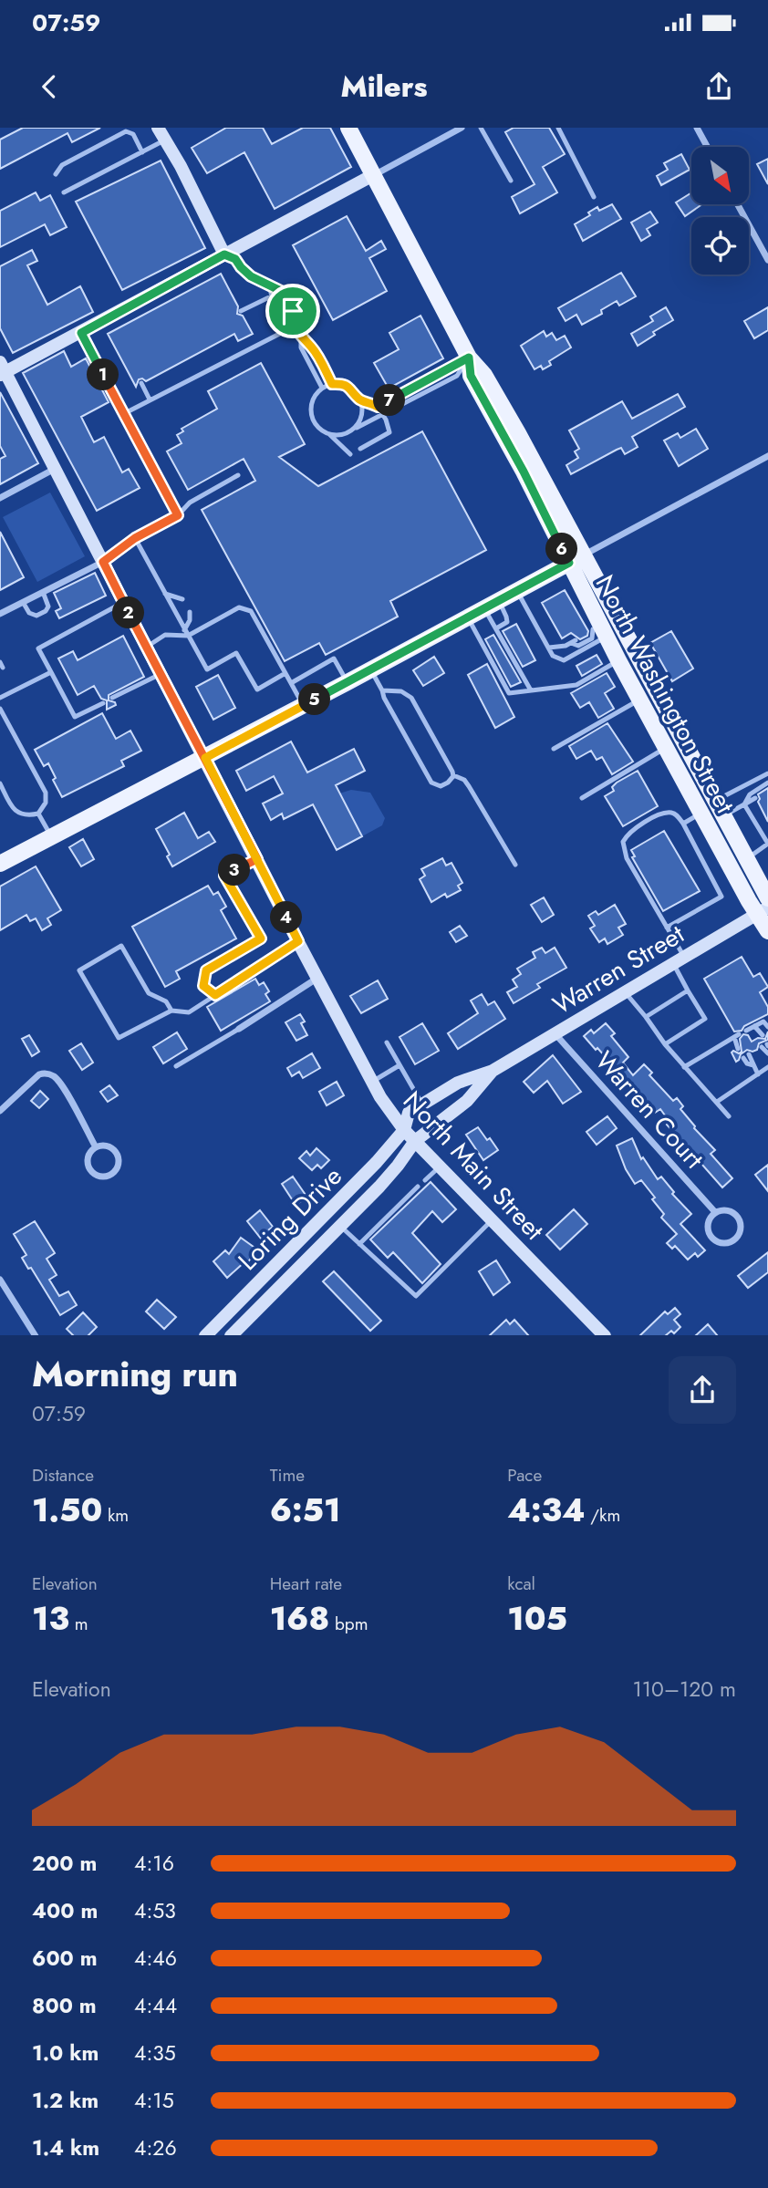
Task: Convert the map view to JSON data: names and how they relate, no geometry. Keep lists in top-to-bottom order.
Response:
{
  "streets": {
    "main road": ["North Washington Street"],
    "street": [
      "Warren Street",
      "Warren Court",
      "North Main Street",
      "Loring Drive"
    ]
  },
  "crossings": [
    ["North Washington Street", "Warren Street"],
    ["Warren Street", "Warren Court"],
    ["Warren Street", "North Main Street"],
    ["Warren Street", "Loring Drive"],
    ["North Main Street", "Loring Drive"]
  ],
  "north": "bottom right",
  "page": {
    "status": "07:59",
    "header": "Milers",
    "pins": [
      "1",
      "7",
      "6",
      "2",
      "5",
      "3",
      "4"
    ],
    "heading": ["Morning run", "07:59"],
    "stats": [
      ["Distance", "1.50 km"],
      ["Time", "6:51"],
      ["Pace", "4:34 /km"],
      ["Elevation", "13 m"],
      ["Heart rate", "168 bpm"],
      ["kcal", "105"]
    ],
    "chart": ["Elevation", "110–120 m"],
    "list": [
      {
        "name": "200 m",
        "note": "4:16"
      },
      {
        "name": "400 m",
        "note": "4:53"
      },
      {
        "name": "600 m",
        "note": "4:46"
      },
      {
        "name": "800 m",
        "note": "4:44"
      },
      {
        "name": "1.0 km",
        "note": "4:35"
      },
      {
        "name": "1.2 km",
        "note": "4:15"
      },
      {
        "name": "1.4 km",
        "note": "4:26"
      }
    ]
  }
}
